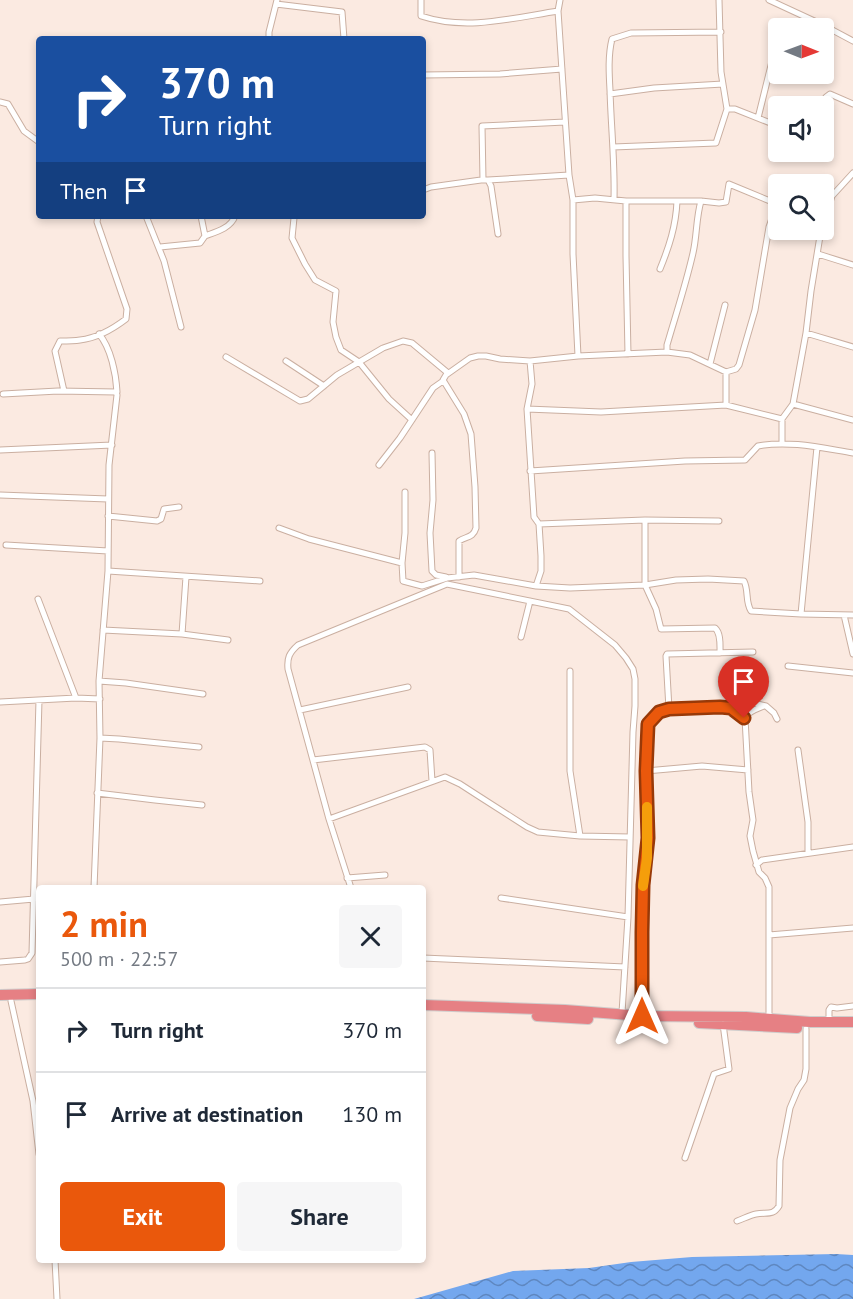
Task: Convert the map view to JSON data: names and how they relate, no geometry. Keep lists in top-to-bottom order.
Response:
{
  "north": "right",
  "page": {
    "turn": ["370 m", "Turn right"],
    "then": "Then",
    "heading": ["2 min", "500 m · 22:57"],
    "list": [
      {
        "name": "Turn right",
        "value": "370 m"
      },
      {
        "name": "Arrive at destination",
        "value": "130 m"
      }
    ],
    "buttons": ["Exit", "Share"]
  }
}
